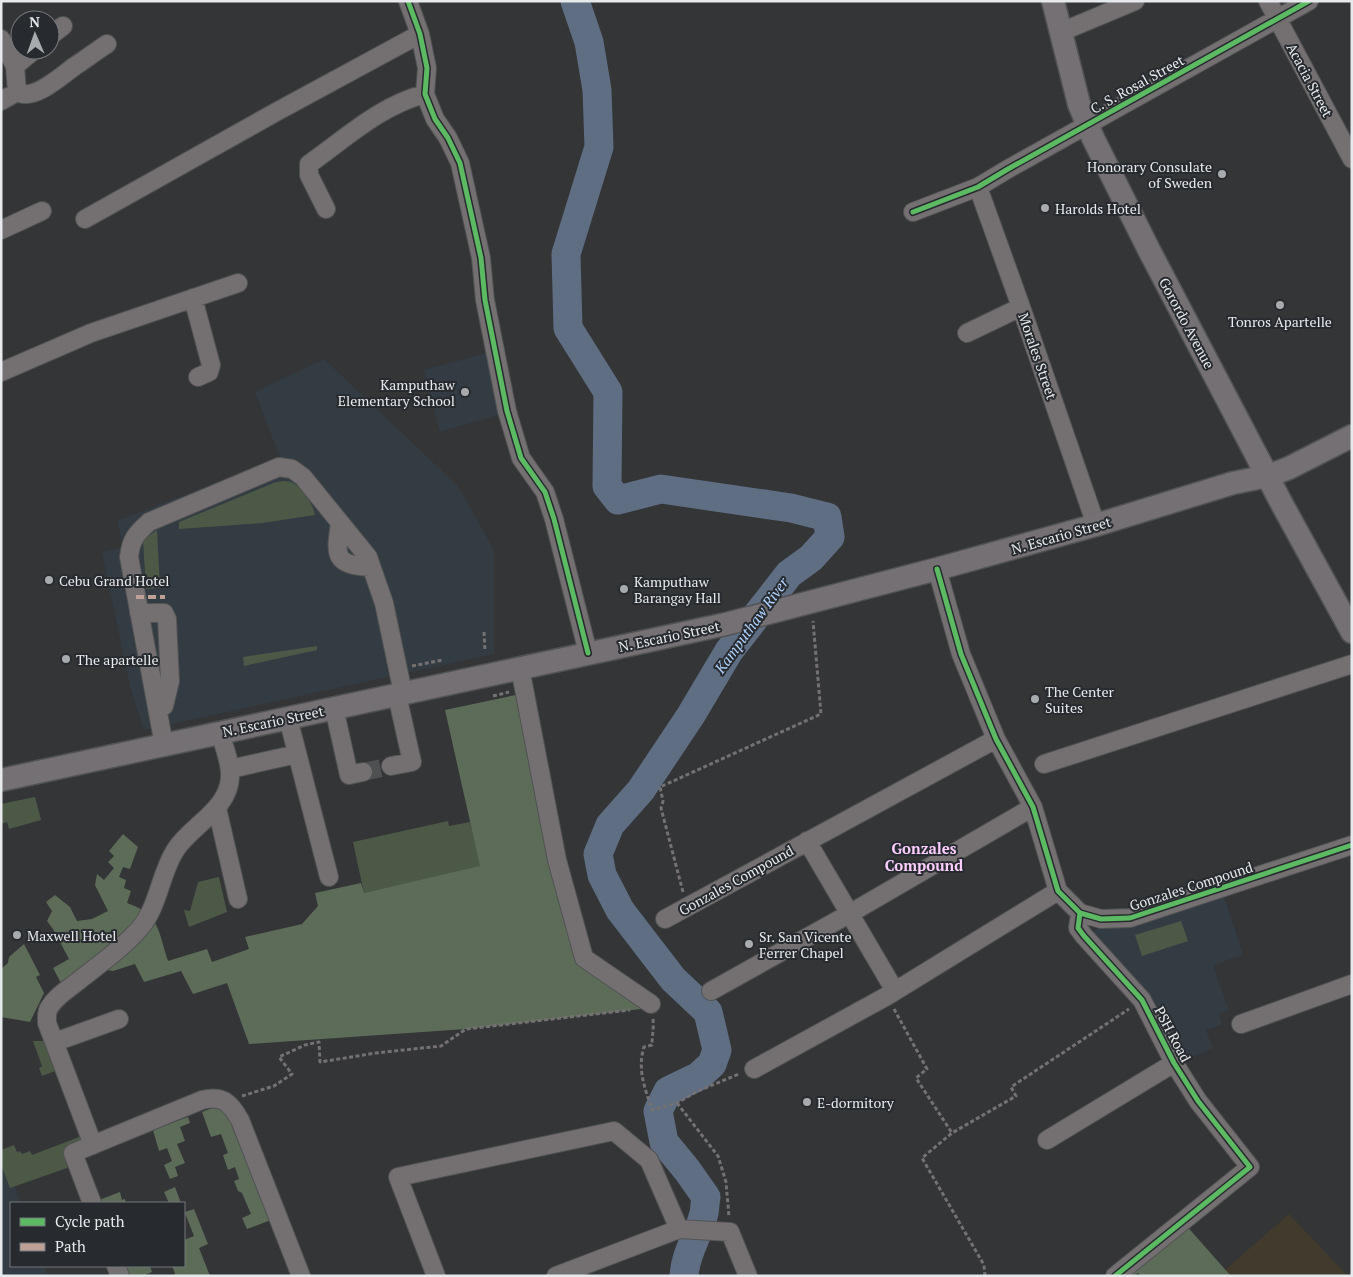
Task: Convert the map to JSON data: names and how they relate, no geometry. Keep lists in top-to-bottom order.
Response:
{
  "streets": {
    "main road": ["Gorordo Avenue", "N. Escario Street"],
    "street": [
      "Acacia Street",
      "C. S. Rosal Street",
      "Morales Street",
      "Gonzales Compound",
      "PSH Road"
    ]
  },
  "crossings": [
    ["Acacia Street", "C. S. Rosal Street"],
    ["C. S. Rosal Street", "Gorordo Avenue"],
    ["C. S. Rosal Street", "Morales Street"],
    ["Gorordo Avenue", "N. Escario Street"],
    ["Morales Street", "N. Escario Street"],
    ["Gonzales Compound", "PSH Road"]
  ],
  "districts": ["Gonzales Compound"],
  "water": ["Kamputhaw River"],
  "places": [
    "Honorary Consulate of Sweden",
    "Harolds Hotel",
    "Tonros Apartelle",
    "Kamputhaw Elementary School",
    "Cebu Grand Hotel",
    "Kamputhaw Barangay Hall",
    "The apartelle",
    "The Center Suites",
    "Maxwell Hotel",
    "Sr. San Vicente Ferrer Chapel",
    "E-dormitory"
  ],
  "legend": ["Cycle path", "Path"],
  "north": "top"
}
